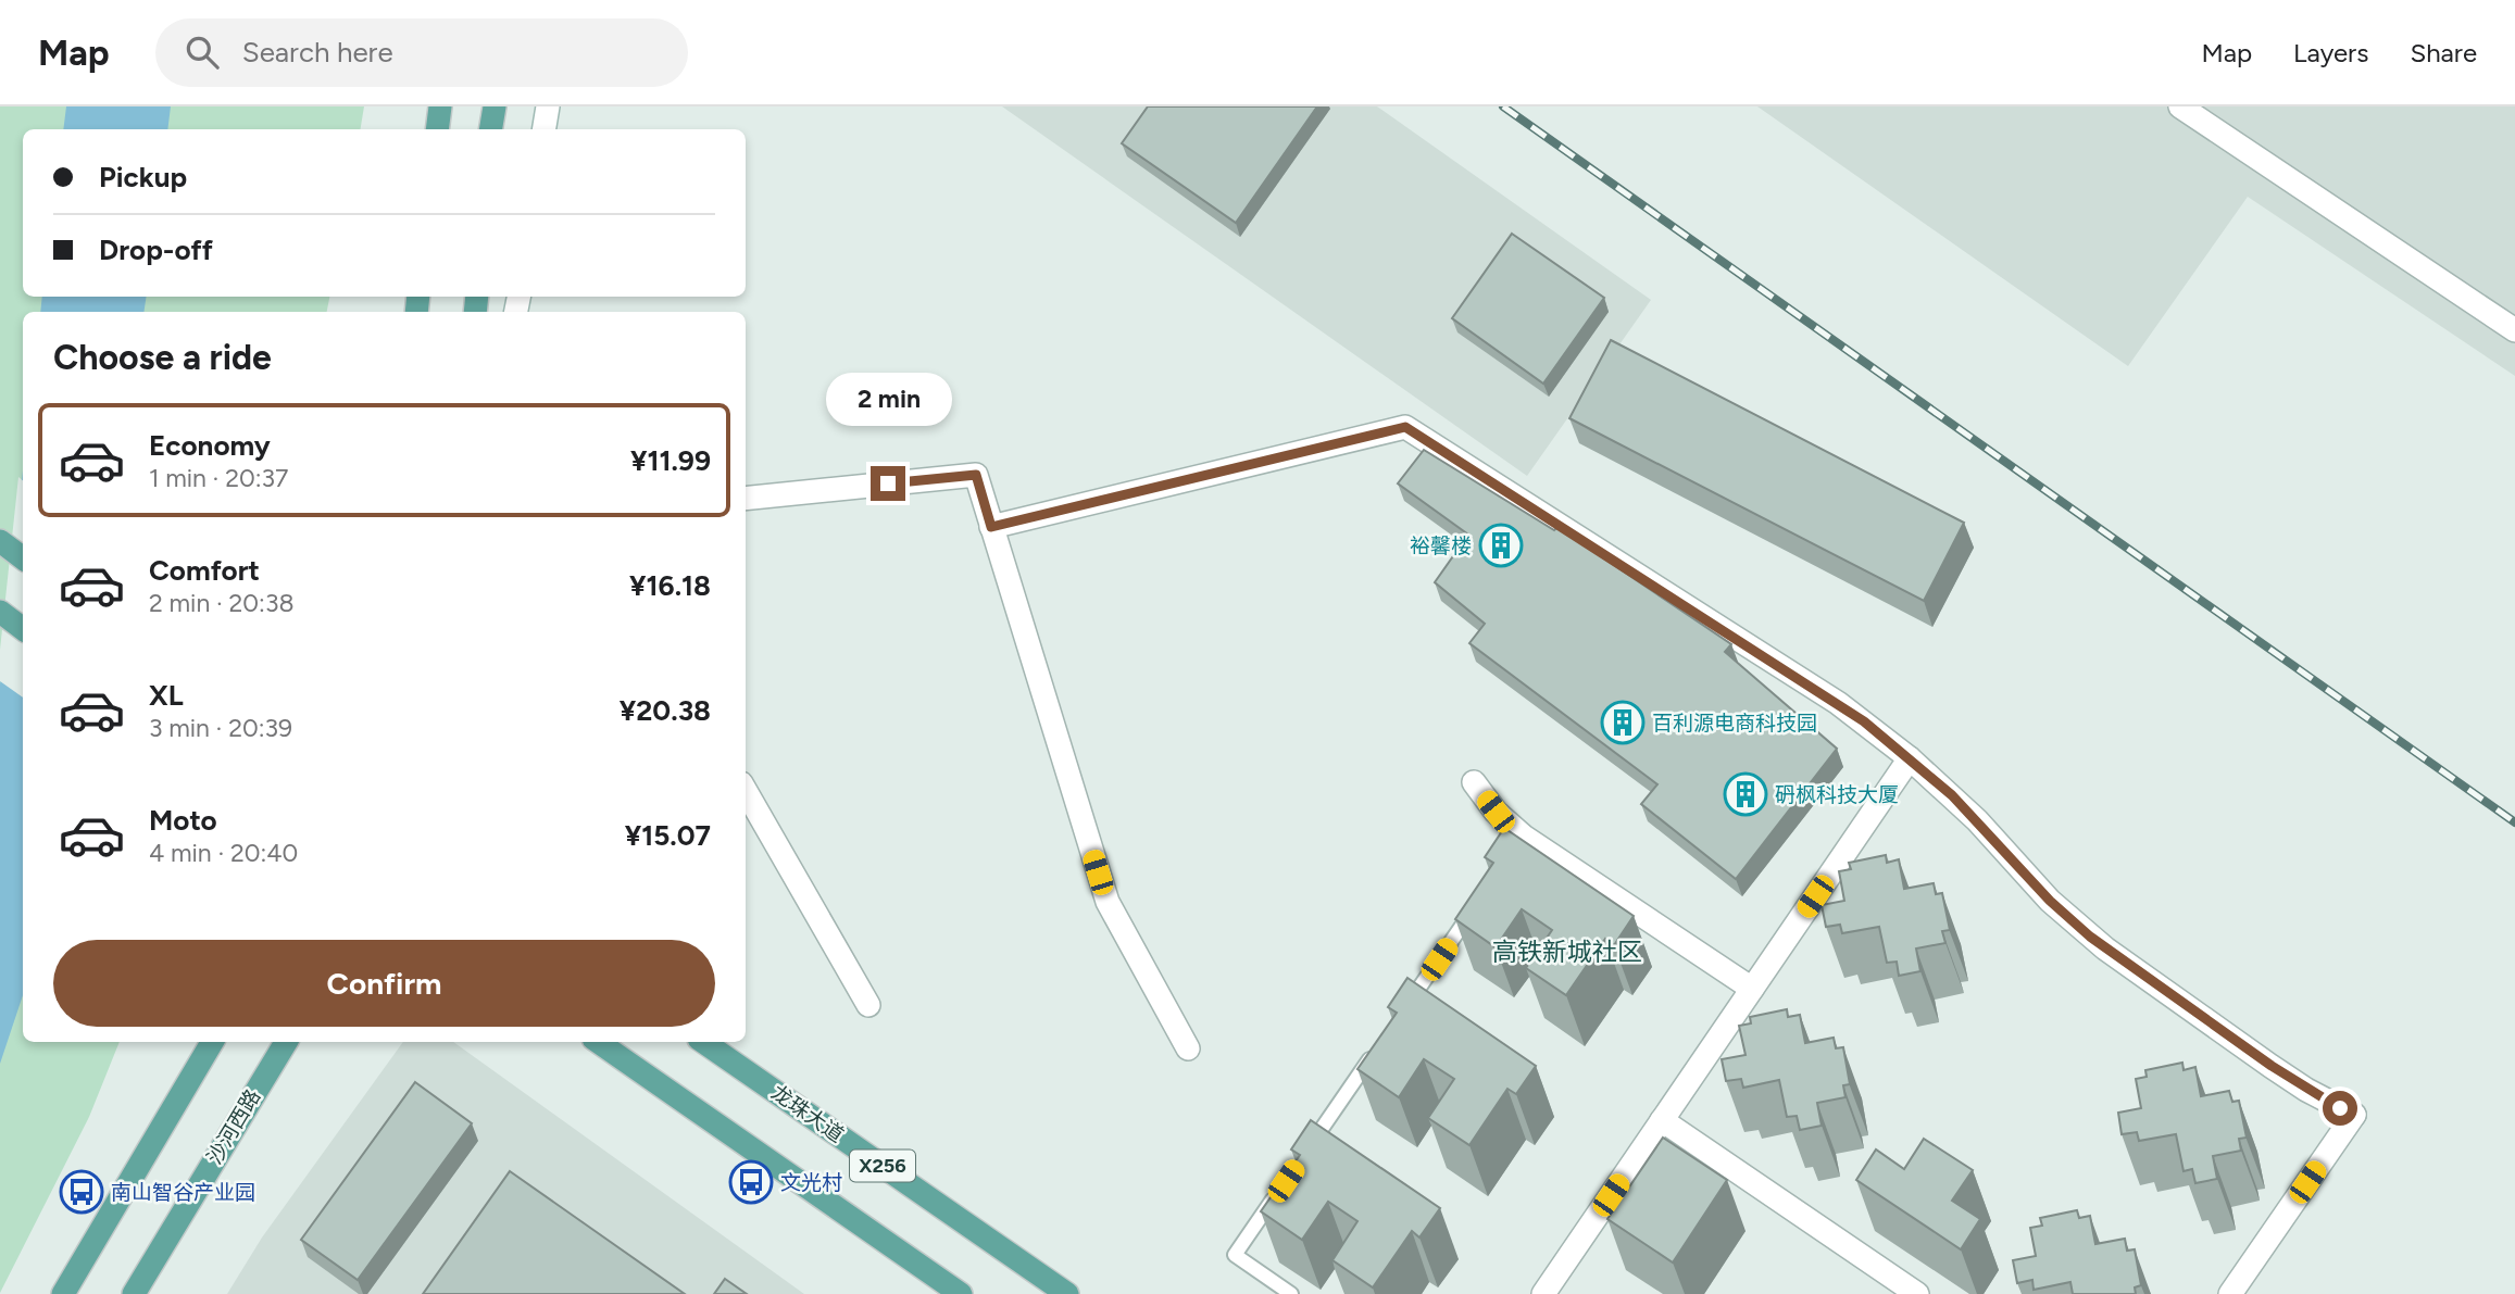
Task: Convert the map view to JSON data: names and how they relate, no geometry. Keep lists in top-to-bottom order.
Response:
{
  "streets": {
    "main road": ["龙珠大道", "沙河西路", "X256"]
  },
  "districts": ["高铁新城社区"],
  "places": {
    "building": ["裕馨楼", "百利源电商科技园", "砃枫科技大厦"],
    "bus stop": ["文光村", "南山智谷产业园"]
  },
  "page": {
    "header": "Map",
    "search": "Search here",
    "nav": ["Map", "Layers", "Share"],
    "banner": ["Pickup", "Drop-off"],
    "heading": "Choose a ride",
    "bubble": "2 min",
    "list": [
      {
        "name": "Economy",
        "note": "1 min · 20:37",
        "value": "¥11.99"
      },
      {
        "name": "Comfort",
        "note": "2 min · 20:38",
        "value": "¥16.18"
      },
      {
        "name": "XL",
        "note": "3 min · 20:39",
        "value": "¥20.38"
      },
      {
        "name": "Moto",
        "note": "4 min · 20:40",
        "value": "¥15.07"
      }
    ],
    "buttons": "Confirm"
  }
}
